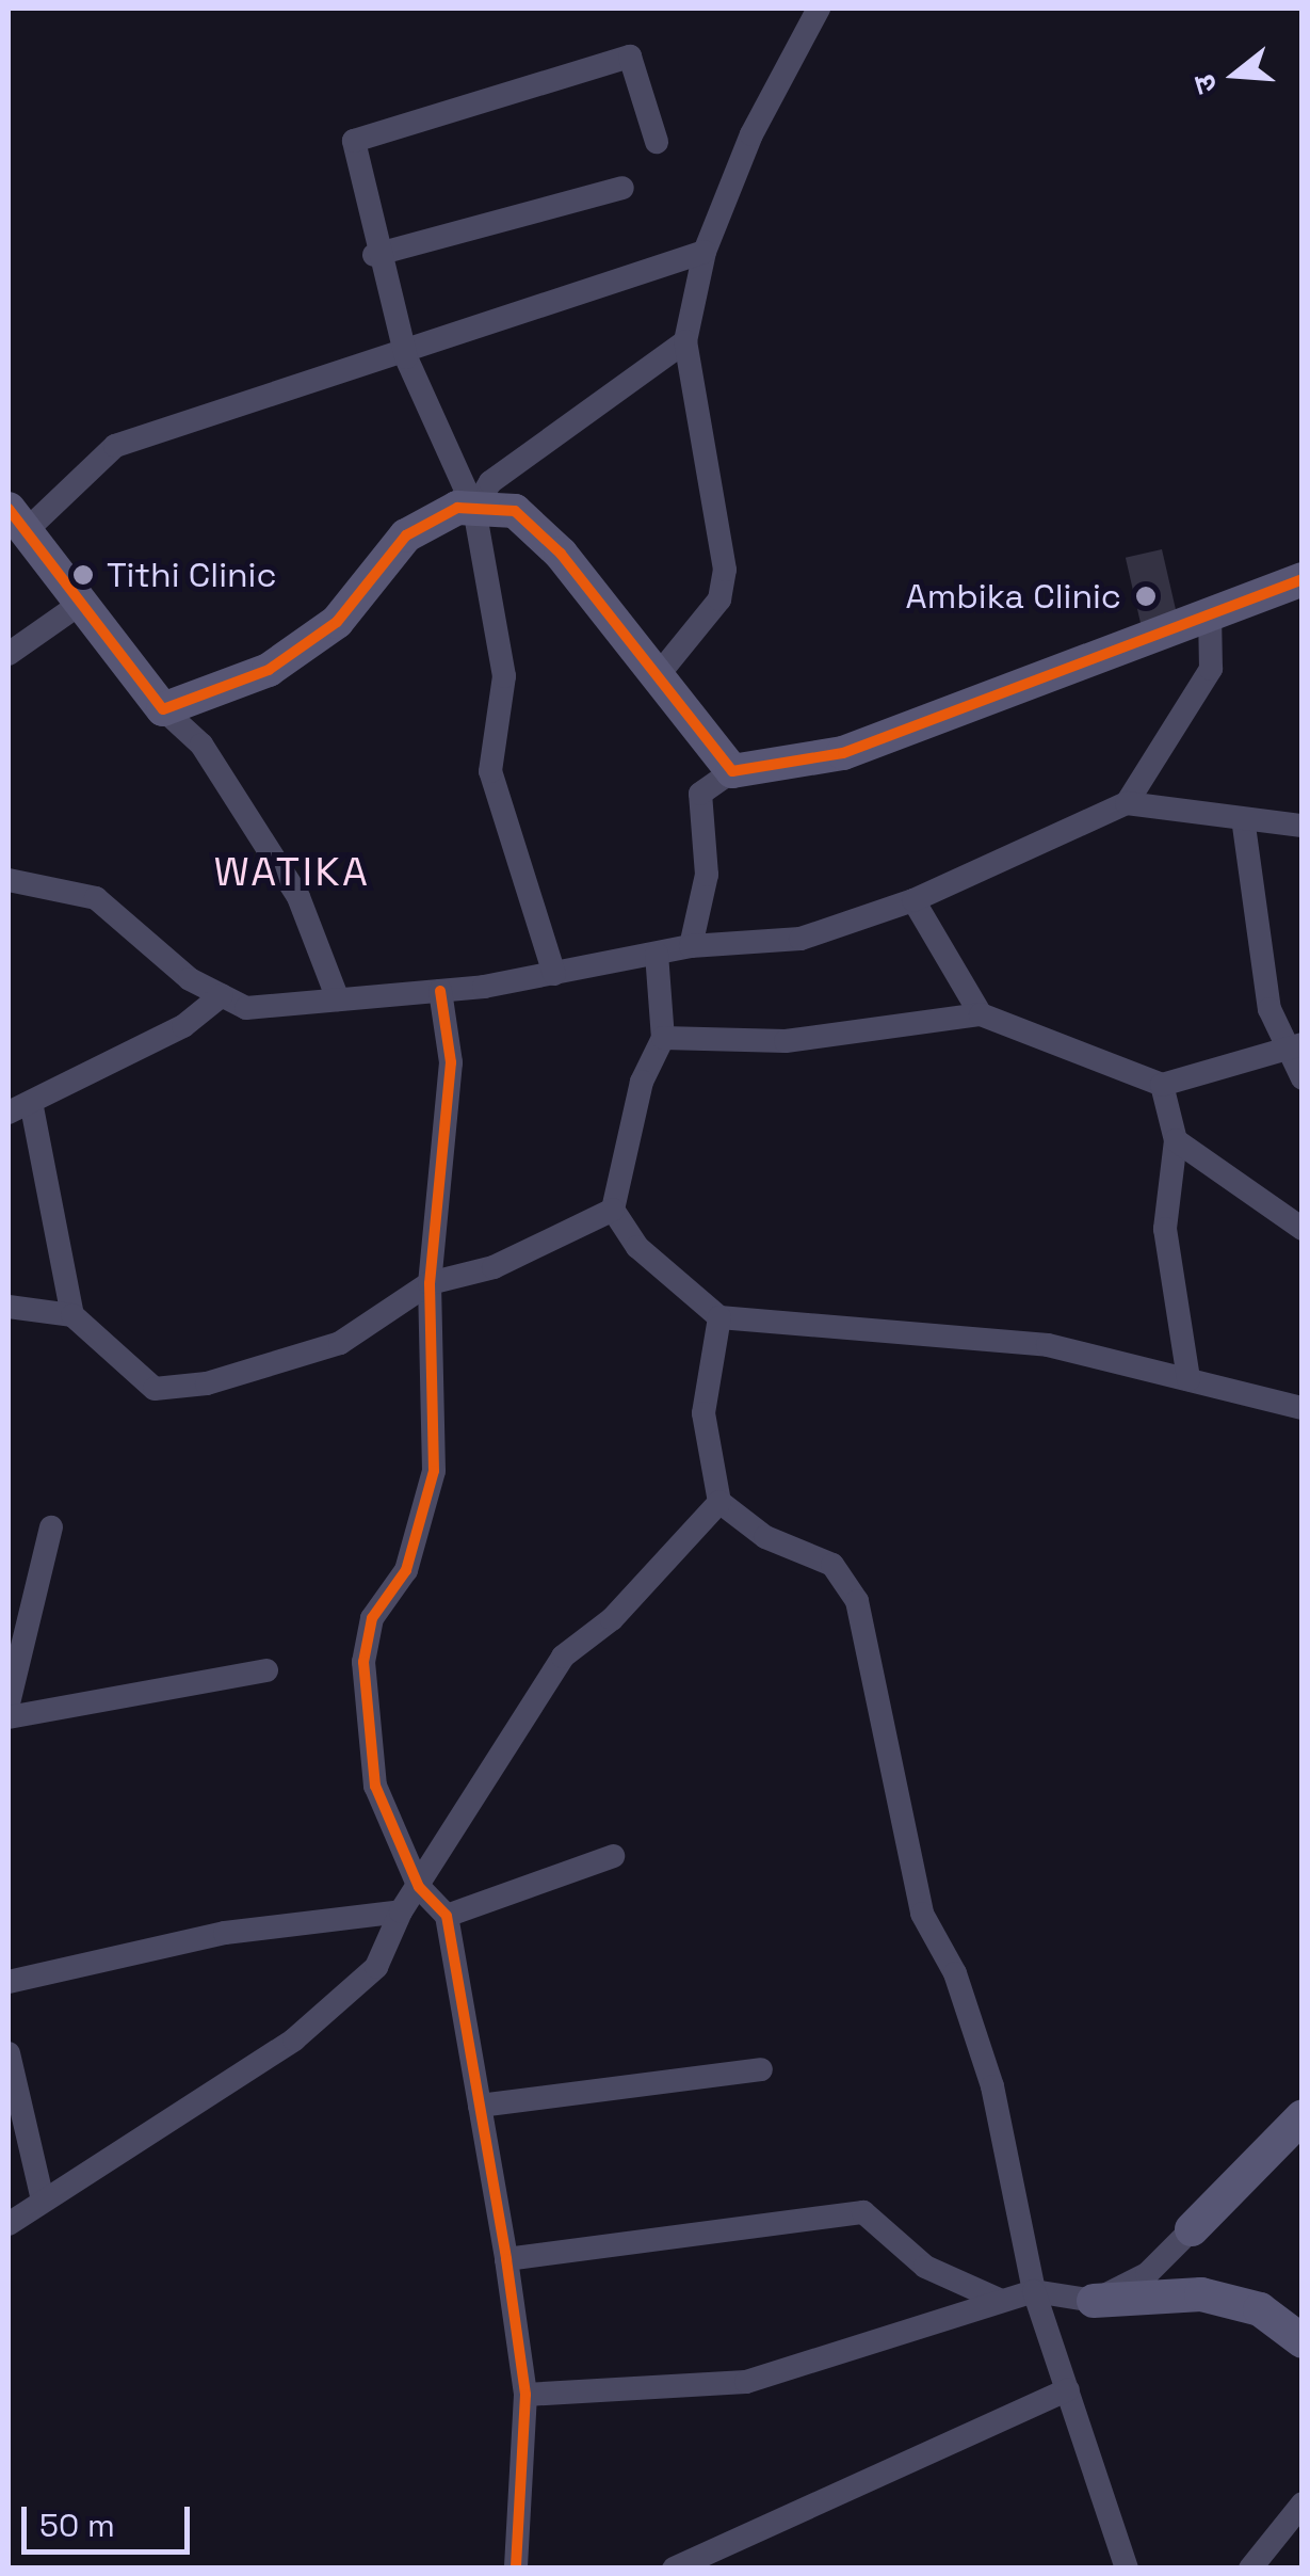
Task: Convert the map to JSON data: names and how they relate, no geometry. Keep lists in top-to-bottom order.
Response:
{
  "districts": ["WATIKA"],
  "places": ["Tithi Clinic", "Ambika Clinic"],
  "scale_bar": "50 m",
  "north": "left"
}
